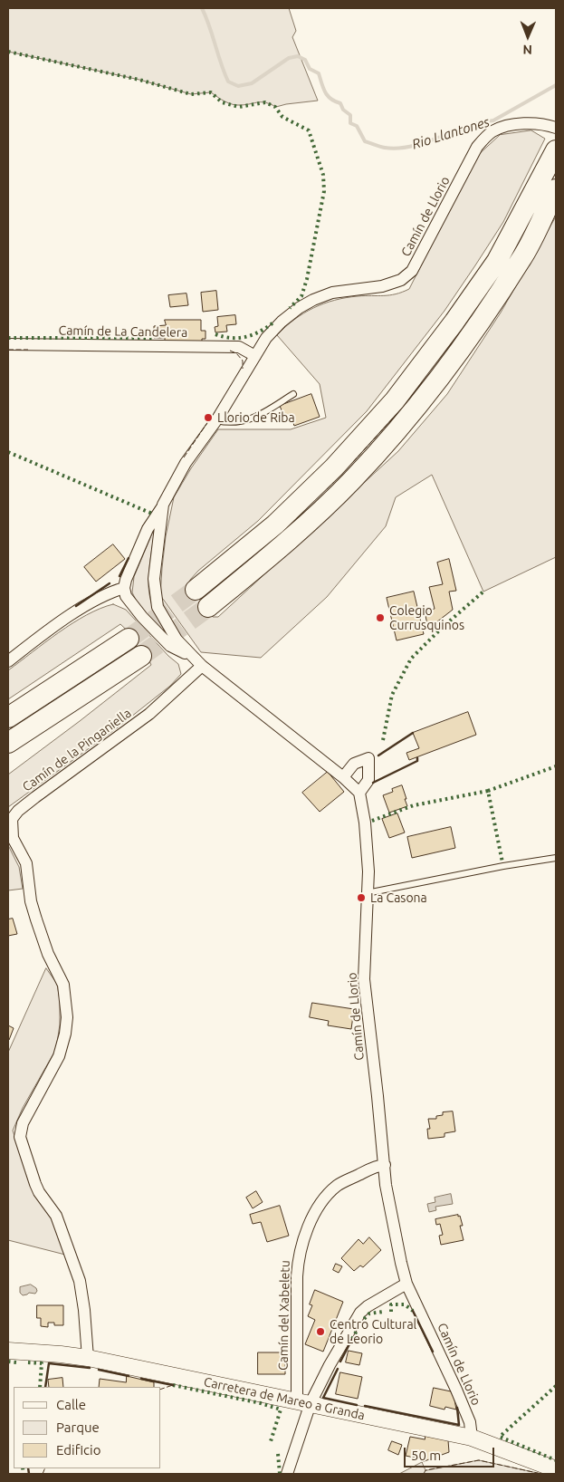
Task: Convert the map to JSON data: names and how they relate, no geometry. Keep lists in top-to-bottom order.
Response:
{
  "streets": {
    "street": [
      "Camín de Llorio",
      "Camín de La Candelera",
      "Camín de la Pinganiella",
      "Camín del Xabeletu",
      "Carretera de Mareo a Granda"
    ]
  },
  "crossings": [
    ["Camín de Llorio", "Camín de La Candelera"],
    ["Camín de Llorio", "Camín de la Pinganiella"],
    ["Camín de Llorio", "Camín del Xabeletu"],
    ["Camín de Llorio", "Carretera de Mareo a Granda"],
    ["Camín de la Pinganiella", "Carretera de Mareo a Granda"],
    ["Camín del Xabeletu", "Carretera de Mareo a Granda"]
  ],
  "water": ["Rio Llantones"],
  "places": [
    "Llorio de Riba",
    "Colegio Currusquinos",
    "La Casona",
    "Centro Cultural de Leorio"
  ],
  "legend": ["Calle", "Parque", "Edificio"],
  "scale_bar": "50 m",
  "north": "bottom"
}
